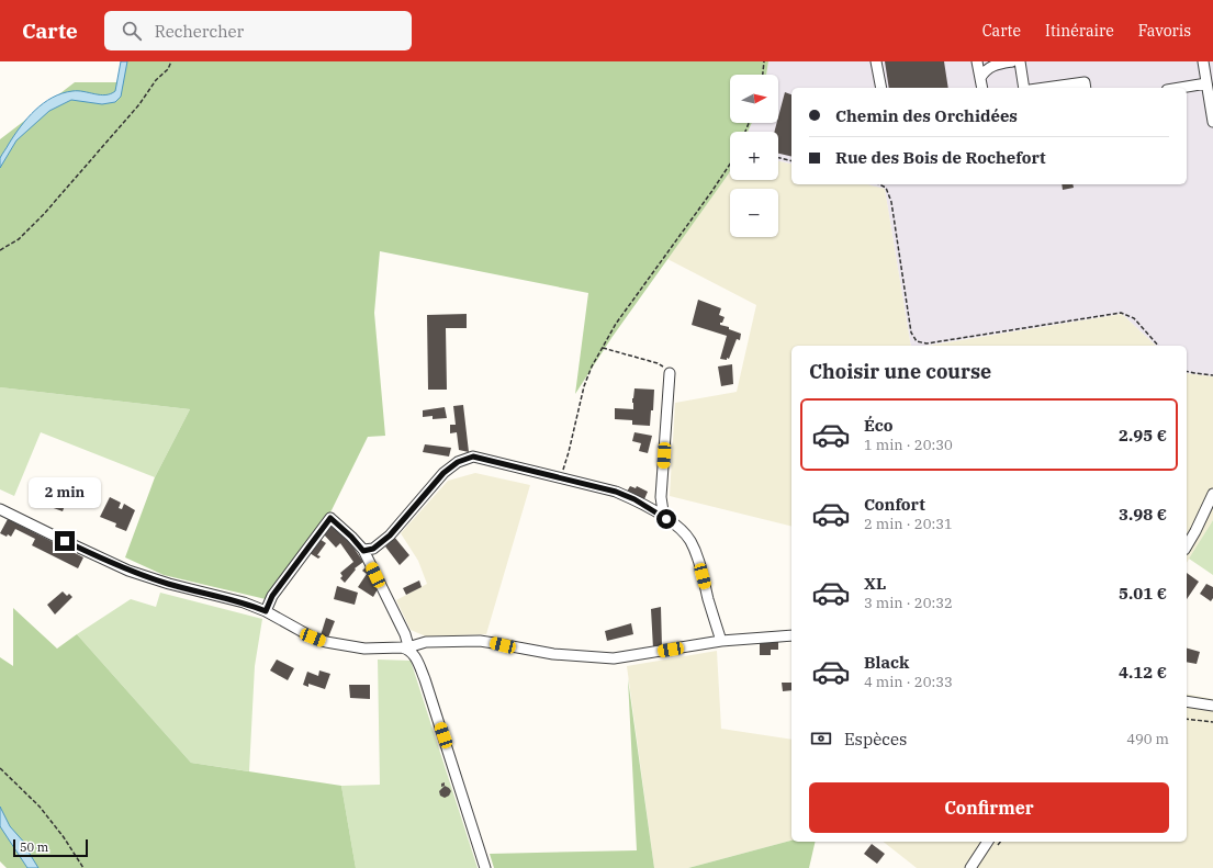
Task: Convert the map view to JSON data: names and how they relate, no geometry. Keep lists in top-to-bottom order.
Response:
{
  "scale_bar": "50 m",
  "north": "right",
  "page": {
    "header": "Carte",
    "search": "Rechercher",
    "nav": ["Carte", "Itinéraire", "Favoris"],
    "map_buttons": ["+", "−"],
    "banner": ["Chemin des Orchidées", "Rue des Bois de Rochefort"],
    "heading": "Choisir une course",
    "list": [
      {
        "name": "Éco",
        "note": "1 min · 20:30",
        "value": "2.95 €"
      },
      {
        "name": "Confort",
        "note": "2 min · 20:31",
        "value": "3.98 €"
      },
      {
        "name": "XL",
        "note": "3 min · 20:32",
        "value": "5.01 €"
      },
      {
        "name": "Black",
        "note": "4 min · 20:33",
        "value": "4.12 €"
      }
    ],
    "bubble": "2 min",
    "pay": ["Espèces", "490 m"],
    "buttons": "Confirmer",
    "scale": "50 m"
  }
}
